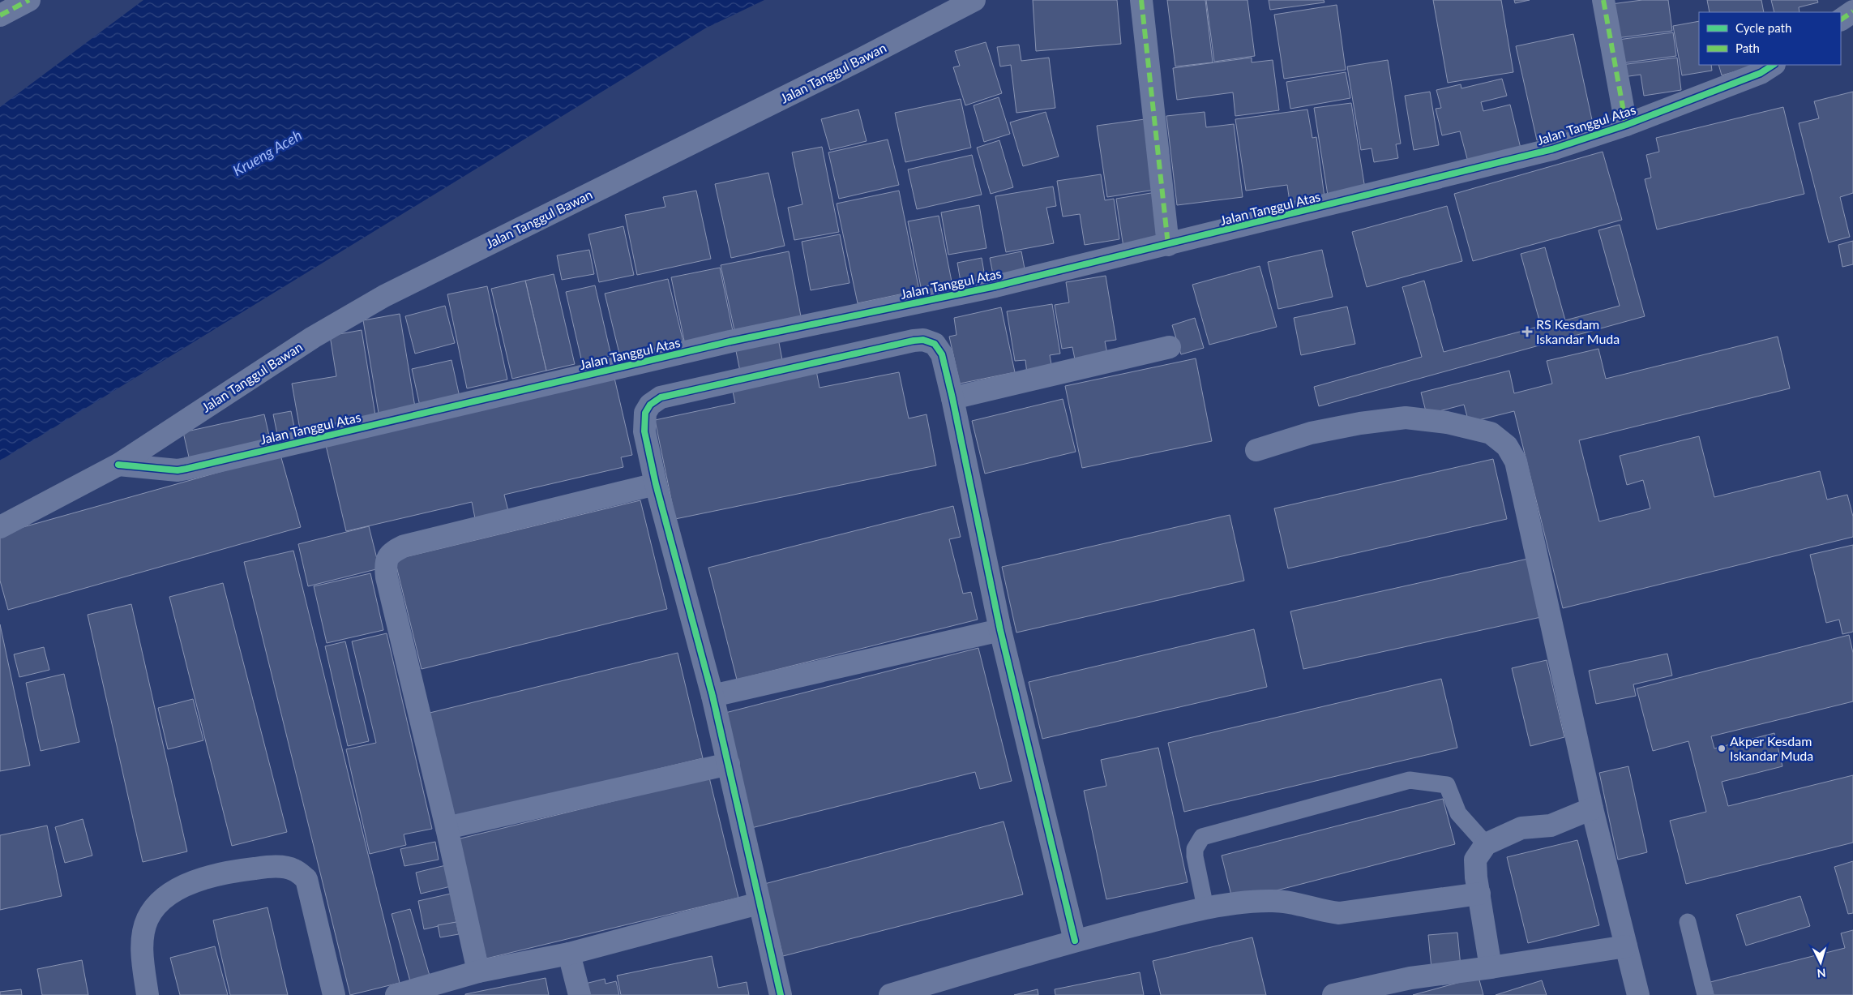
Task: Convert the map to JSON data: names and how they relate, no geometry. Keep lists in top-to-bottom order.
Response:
{
  "streets": {
    "street": ["Jalan Tanggul Bawan", "Jalan Tanggul Atas"]
  },
  "crossings": [
    ["Jalan Tanggul Bawan", "Jalan Tanggul Atas"]
  ],
  "water": ["Krueng Aceh"],
  "places": {
    "health": ["RS Kesdam Iskandar Muda"],
    "other": ["Akper Kesdam Iskandar Muda"]
  },
  "legend": ["Cycle path", "Path"],
  "north": "bottom"
}
